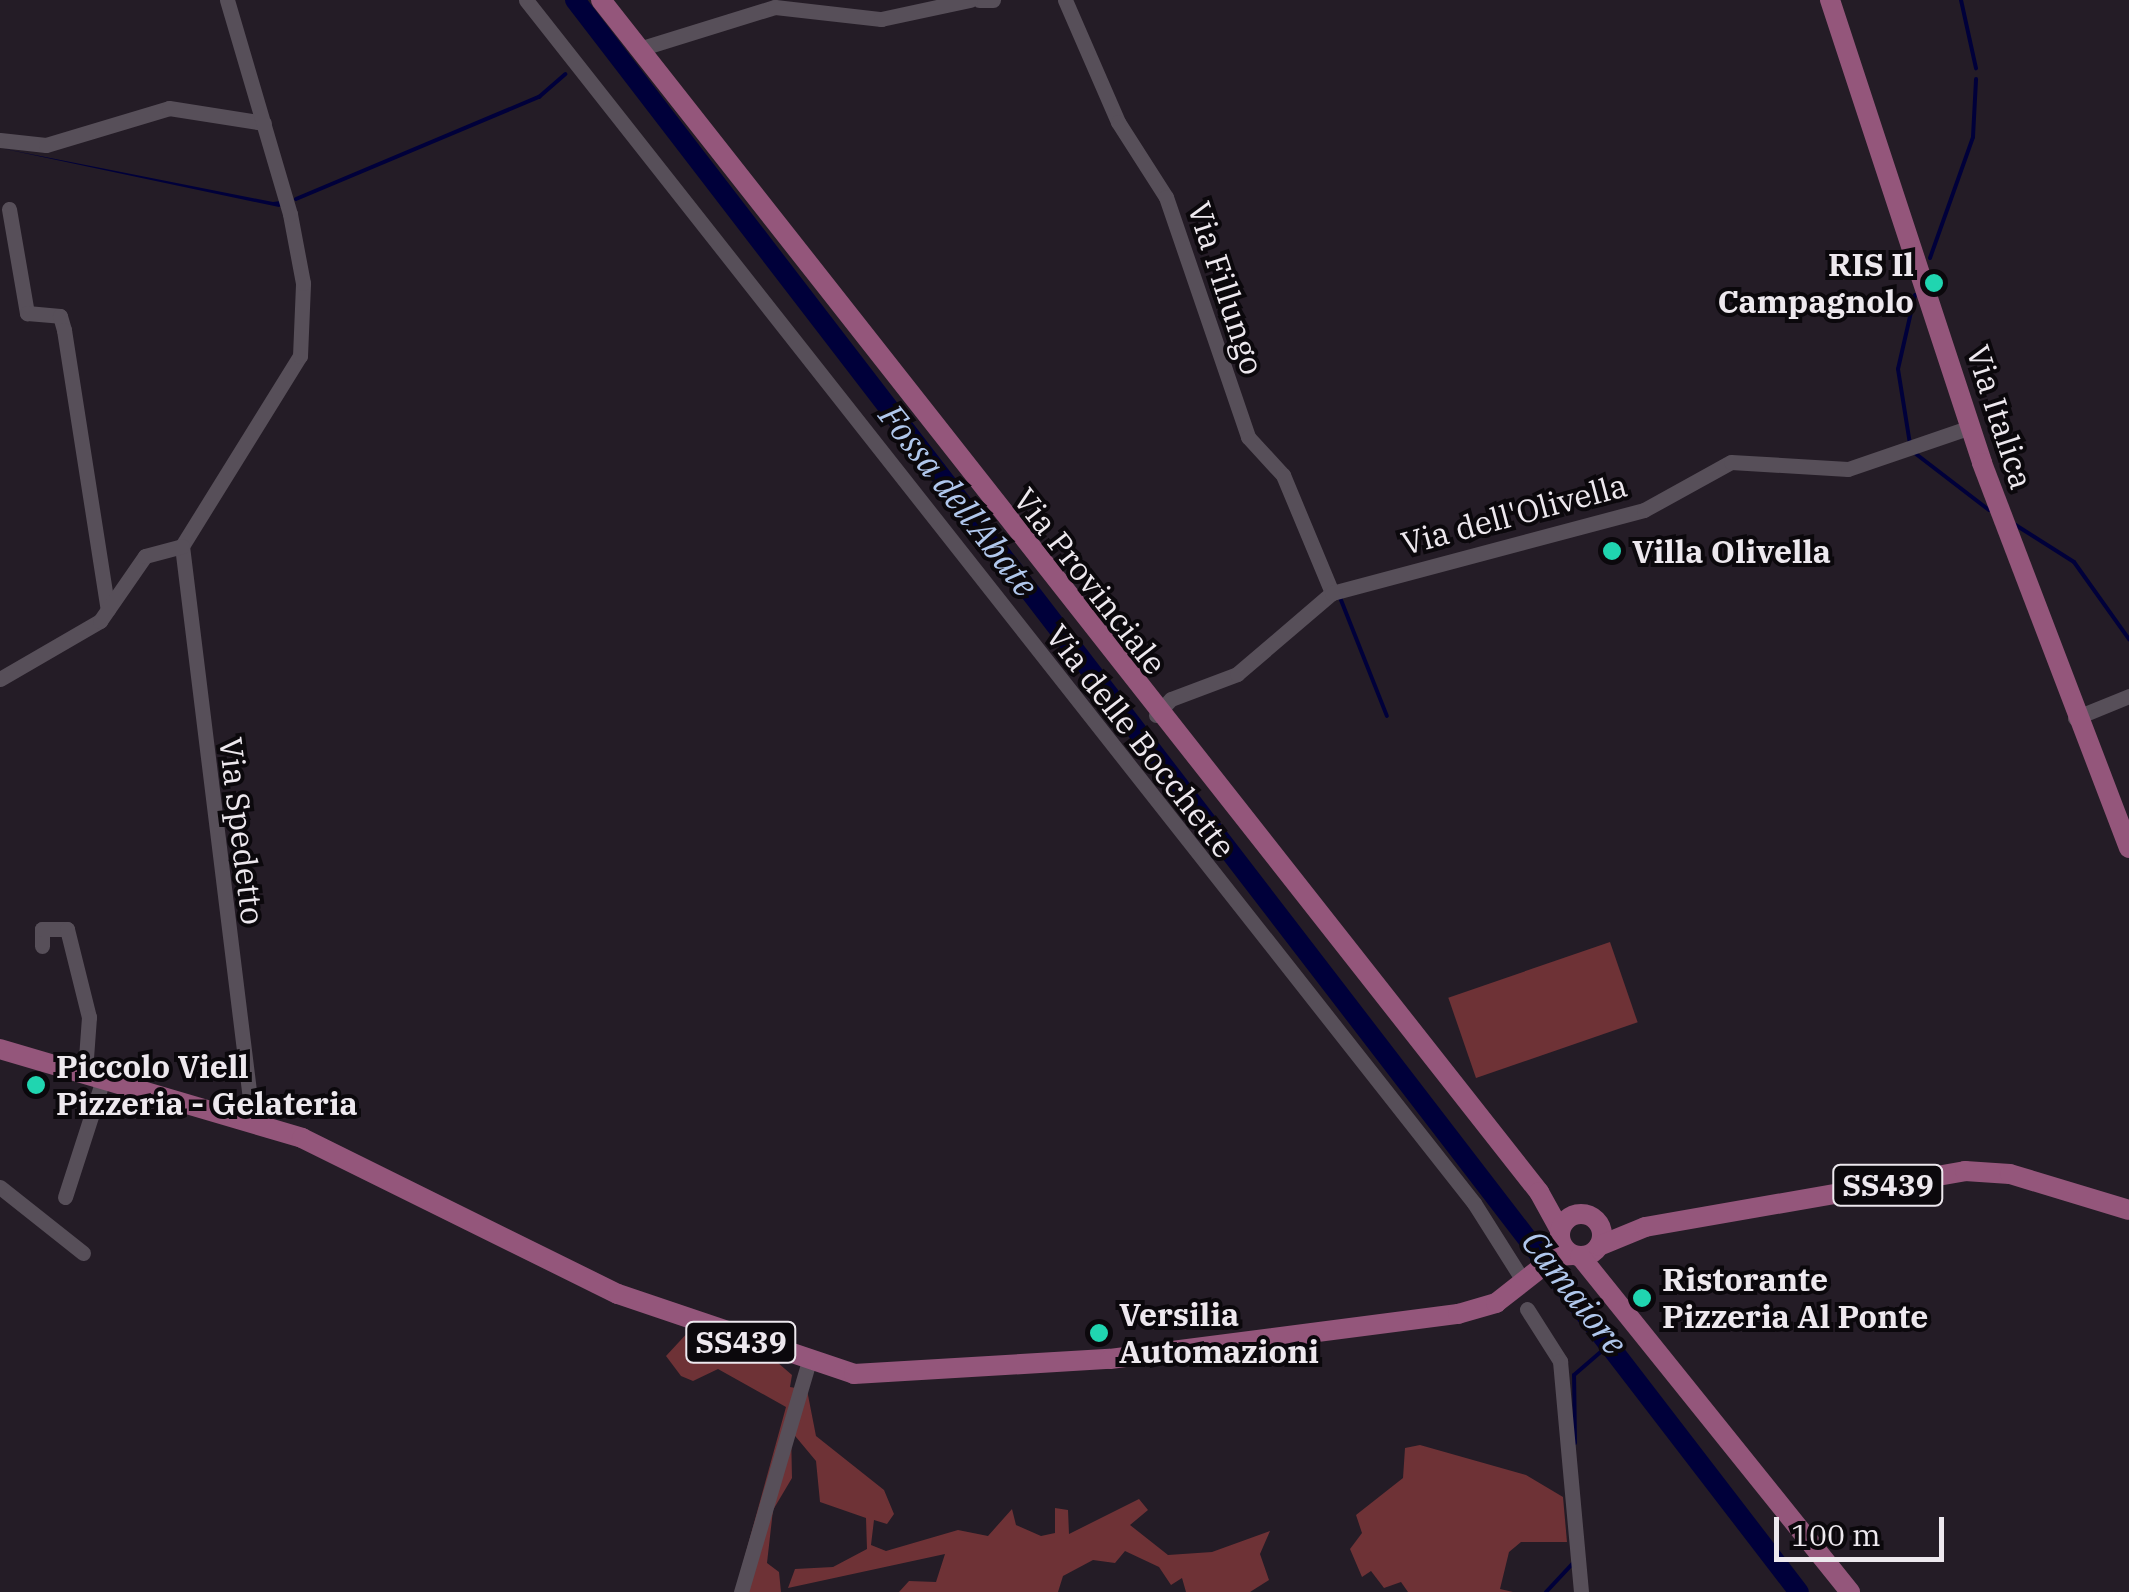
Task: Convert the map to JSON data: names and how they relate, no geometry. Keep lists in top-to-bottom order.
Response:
{
  "streets": {
    "main road": ["Via Italica", "Via Provinciale", "SS439"],
    "street": [
      "Via Fillungo",
      "Via dell'Olivella",
      "Via delle Bocchette",
      "Via Spedetto"
    ]
  },
  "crossings": [
    ["Via Fillungo", "Via dell'Olivella"],
    ["Via Italica", "Via dell'Olivella"],
    ["Via dell'Olivella", "Via Provinciale"],
    ["Via Provinciale", "SS439"],
    ["Via delle Bocchette", "SS439"],
    ["Via Spedetto", "SS439"]
  ],
  "water": ["Fossa dell'Abate", "Camaiore"],
  "places": [
    "RIS Il Campagnolo",
    "Villa Olivella",
    "Piccolo Viell Pizzeria - Gelateria",
    "Ristorante Pizzeria Al Ponte",
    "Versilia Automazioni"
  ],
  "scale_bar": "100 m"
}
